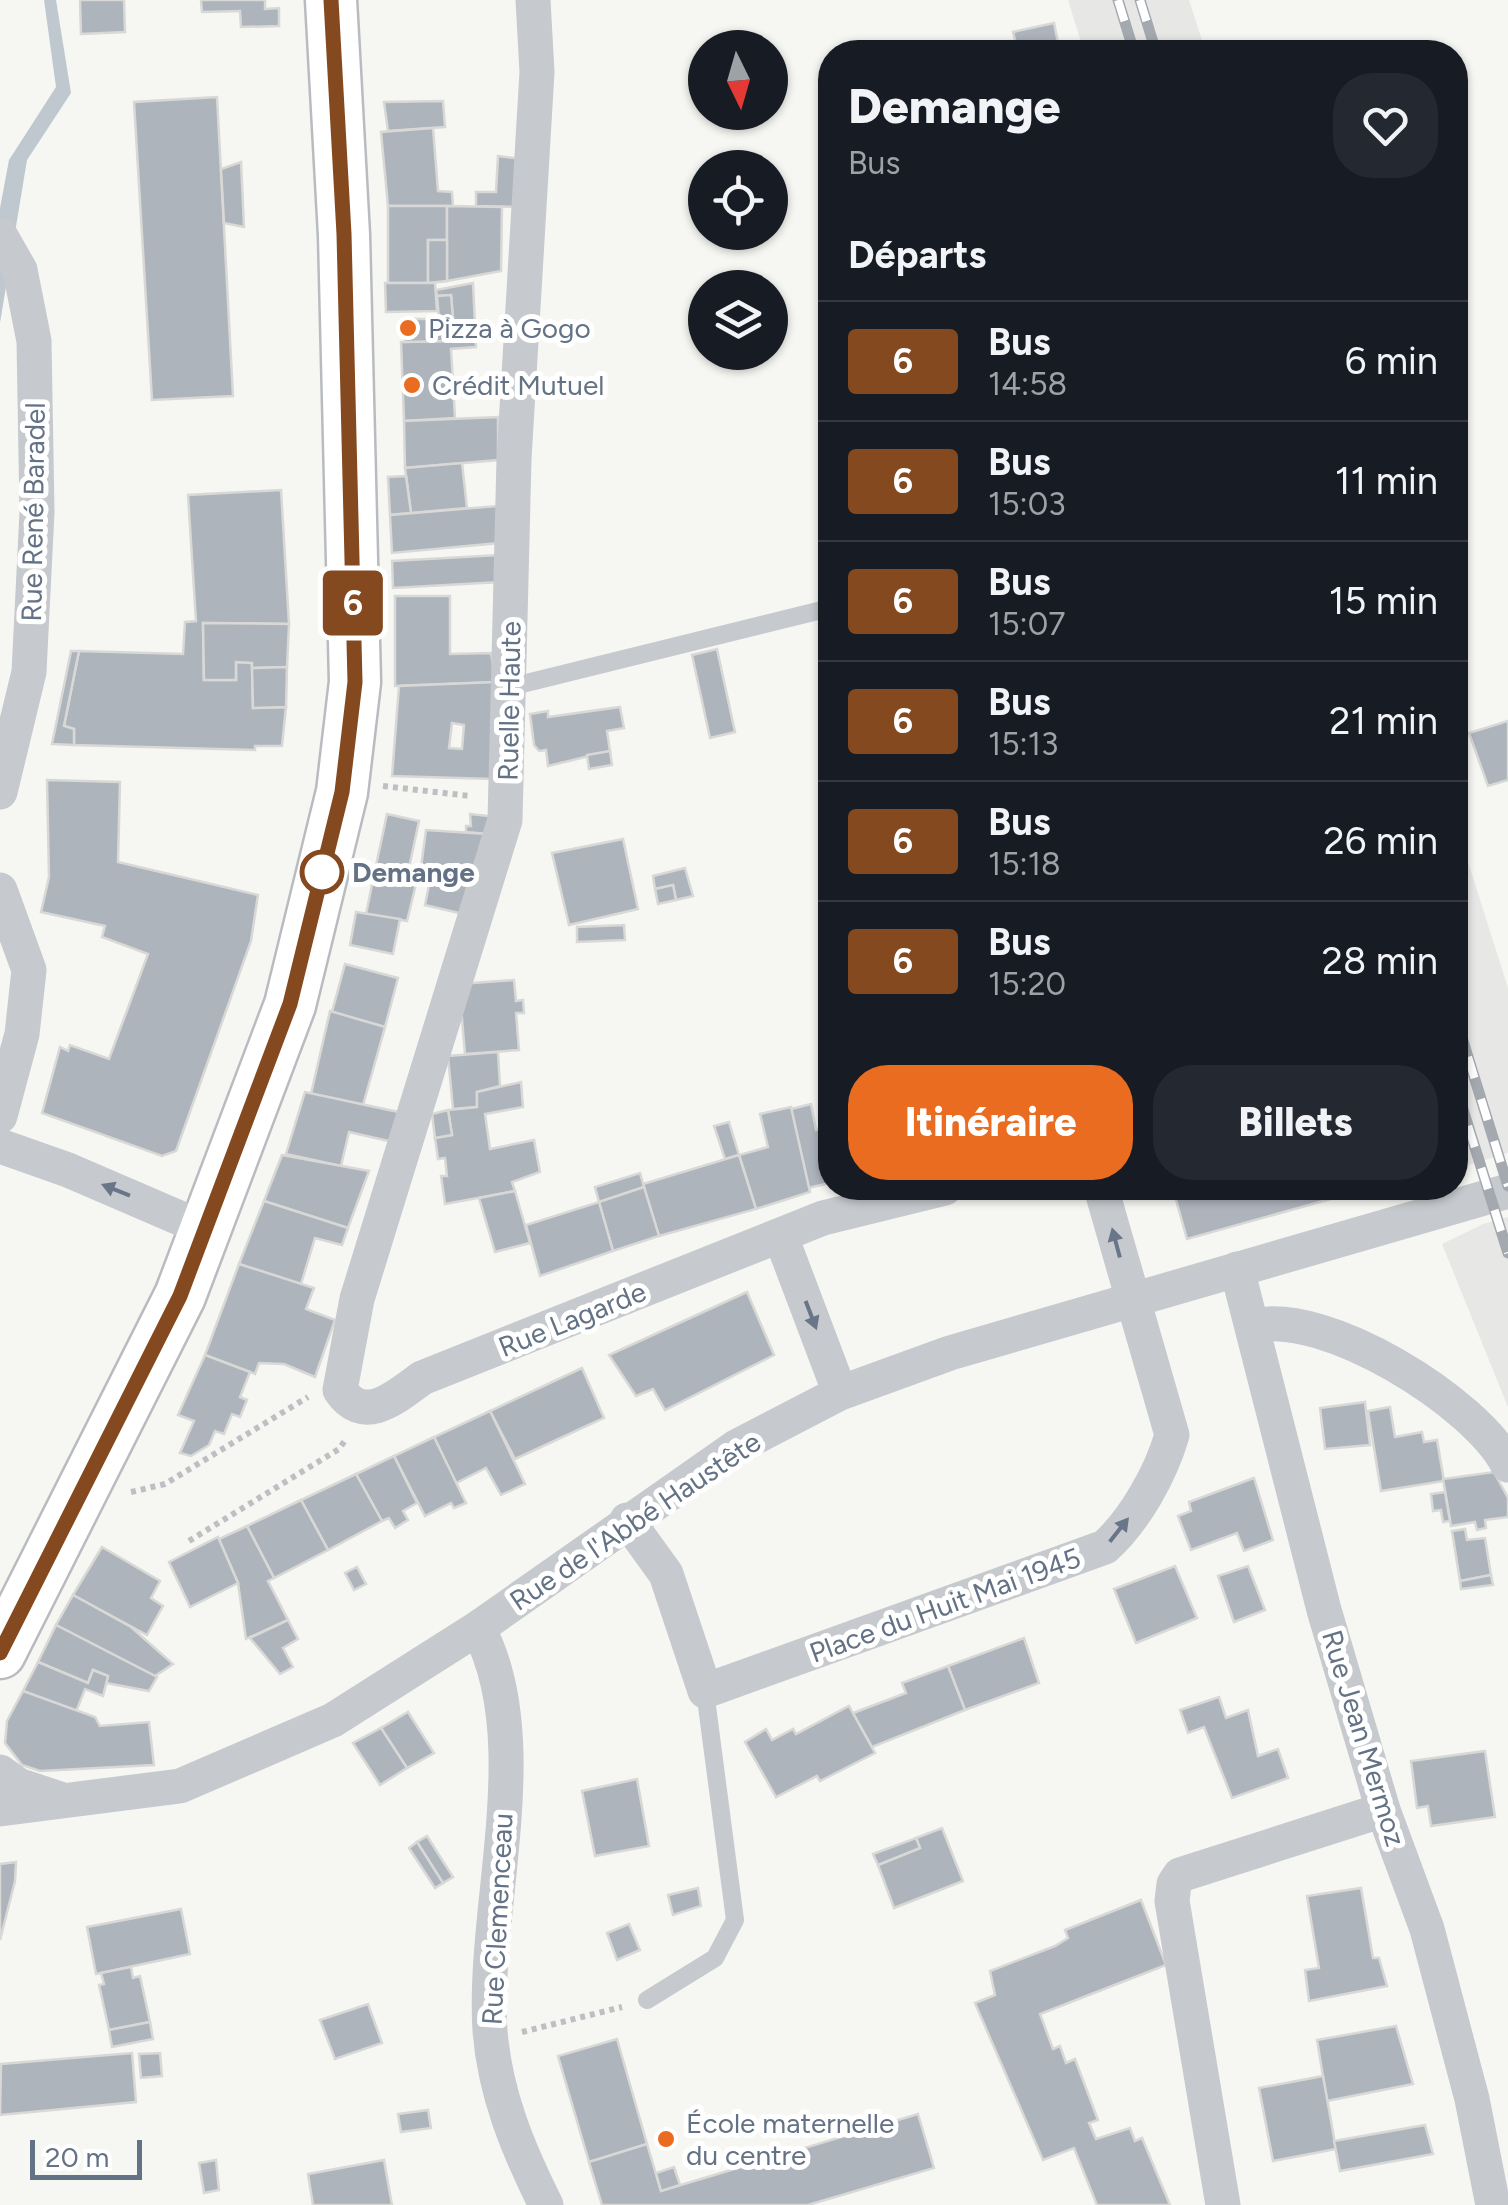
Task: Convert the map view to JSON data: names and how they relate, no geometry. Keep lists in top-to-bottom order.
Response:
{
  "streets": {
    "street": [
      "Rue René Baradel",
      "Ruelle Haute",
      "Rue Lagarde",
      "Rue de l'Abbé Haustête",
      "Place du Huit Mai 1945",
      "Rue Jean Mermoz",
      "Rue Clemenceau"
    ]
  },
  "crossings": [
    ["Rue de l'Abbé Haustête", "Place du Huit Mai 1945"],
    ["Rue de l'Abbé Haustête", "Rue Jean Mermoz"],
    ["Rue de l'Abbé Haustête", "Rue Clemenceau"]
  ],
  "one_way": ["Place du Huit Mai 1945"],
  "places": [
    "Pizza à Gogo",
    "Crédit Mutuel",
    "Demange",
    "École maternelle du centre"
  ],
  "lines": ["bus line 6"],
  "scale_bar": "20 m",
  "north": "bottom",
  "page": {
    "on_map": "6",
    "heading": [
      ["Demange", "Bus"],
      "Départs"
    ],
    "list": [
      {
        "mark": "6",
        "name": "Bus",
        "note": "14:58",
        "value": "6 min"
      },
      {
        "mark": "6",
        "name": "Bus",
        "note": "15:03",
        "value": "11 min"
      },
      {
        "mark": "6",
        "name": "Bus",
        "note": "15:07",
        "value": "15 min"
      },
      {
        "mark": "6",
        "name": "Bus",
        "note": "15:13",
        "value": "21 min"
      },
      {
        "mark": "6",
        "name": "Bus",
        "note": "15:18",
        "value": "26 min"
      },
      {
        "mark": "6",
        "name": "Bus",
        "note": "15:20",
        "value": "28 min"
      }
    ],
    "buttons": ["Itinéraire", "Billets"],
    "scale": "20 m"
  }
}
